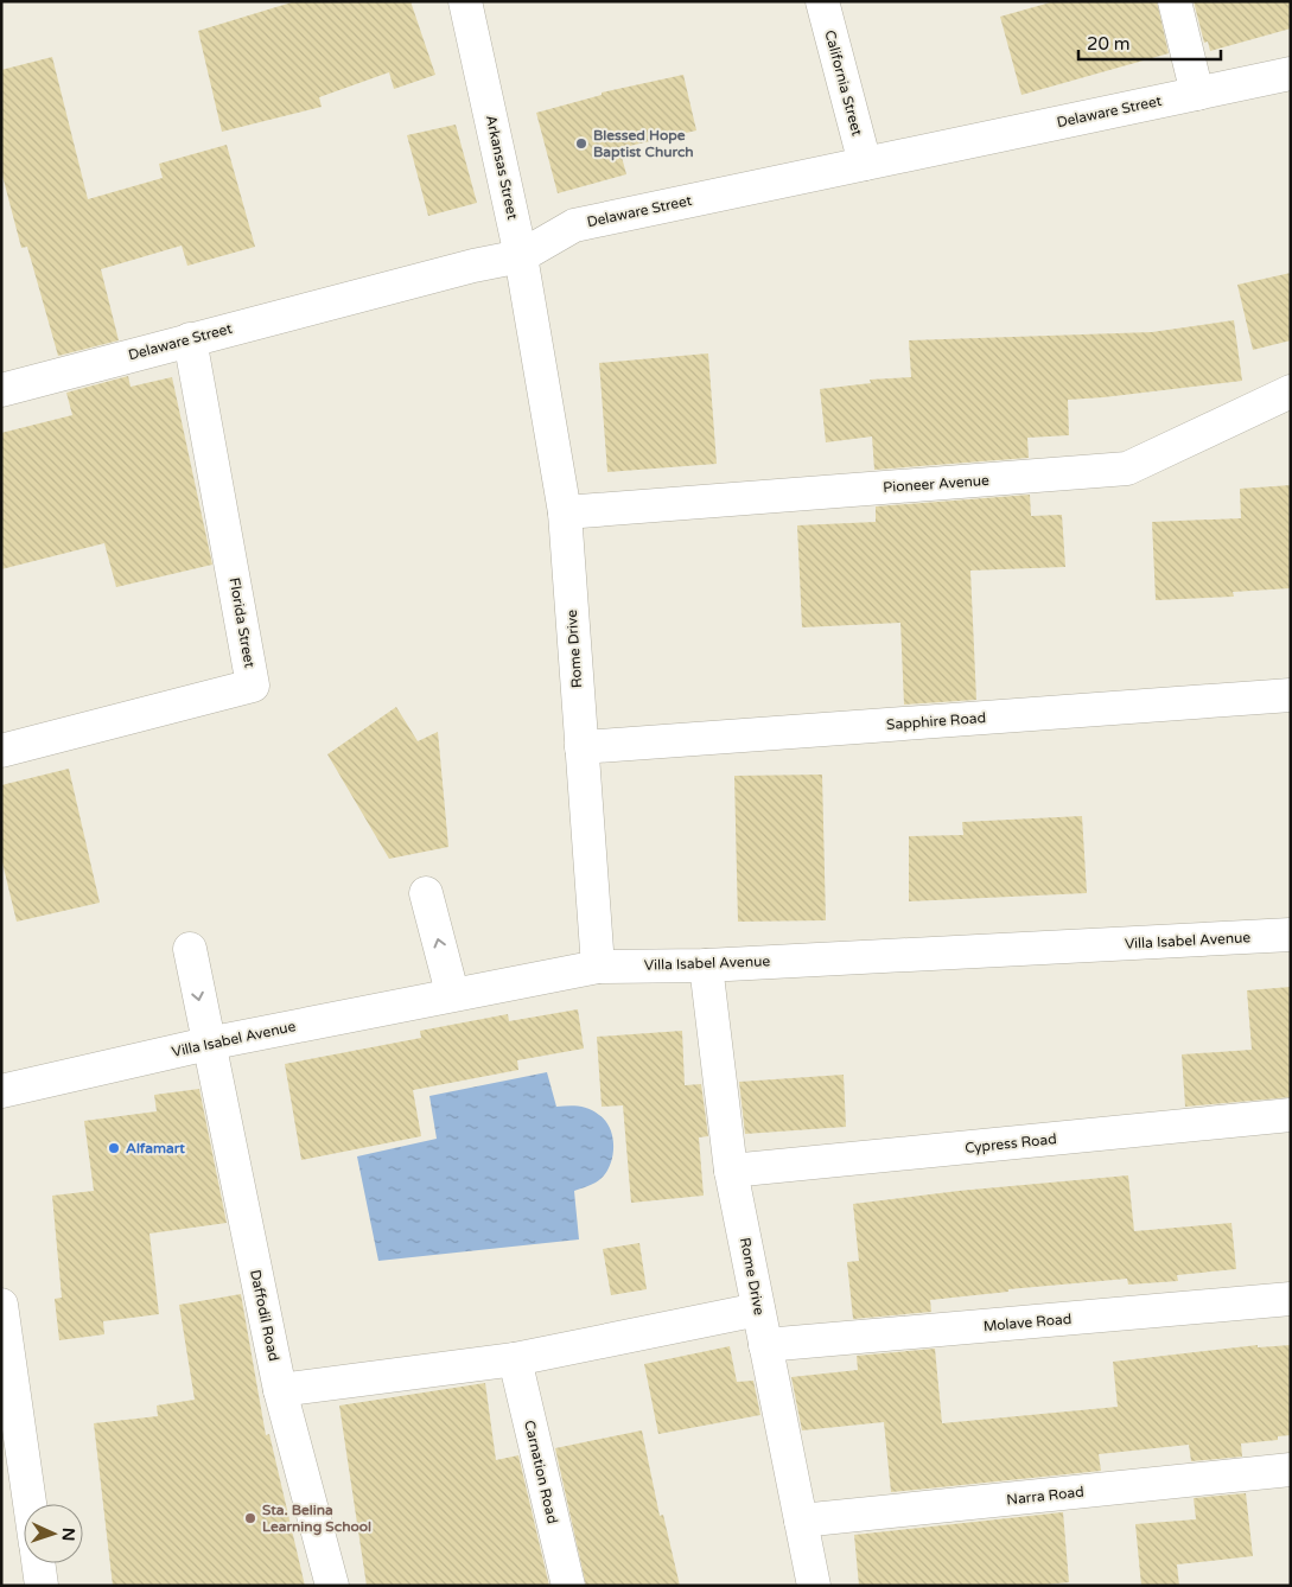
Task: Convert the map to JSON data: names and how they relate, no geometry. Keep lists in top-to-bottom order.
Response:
{
  "streets": {
    "street": [
      "California Street",
      "Delaware Street",
      "Arkansas Street",
      "Pioneer Avenue",
      "Florida Street",
      "Rome Drive",
      "Sapphire Road",
      "Villa Isabel Avenue",
      "Cypress Road",
      "Daffodil Road",
      "Molave Road",
      "Carnation Road",
      "Narra Road"
    ]
  },
  "crossings": [
    ["California Street", "Delaware Street"],
    ["Delaware Street", "Arkansas Street"],
    ["Delaware Street", "Florida Street"],
    ["Arkansas Street", "Rome Drive"],
    ["Pioneer Avenue", "Rome Drive"],
    ["Rome Drive", "Sapphire Road"],
    ["Rome Drive", "Villa Isabel Avenue"],
    ["Rome Drive", "Cypress Road"],
    ["Rome Drive", "Molave Road"],
    ["Rome Drive", "Narra Road"],
    ["Villa Isabel Avenue", "Daffodil Road"]
  ],
  "places": ["Blessed Hope Baptist Church", "Alfamart", "Sta. Belina Learning School"],
  "scale_bar": "20 m",
  "north": "right"
}
